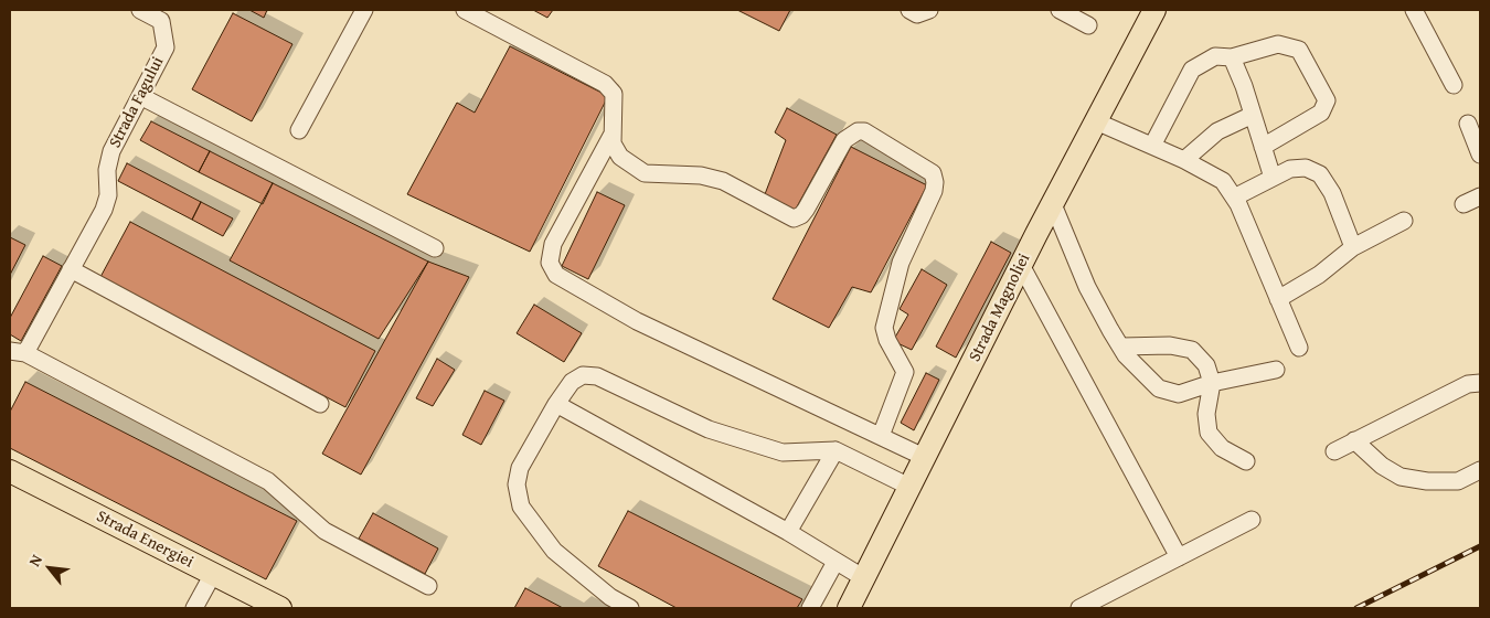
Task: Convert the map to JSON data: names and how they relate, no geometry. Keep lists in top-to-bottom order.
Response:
{
  "streets": {
    "main road": ["Strada Magnoliei", "Strada Energiei"],
    "street": ["Strada Fagului"]
  },
  "north": "top left"
}
